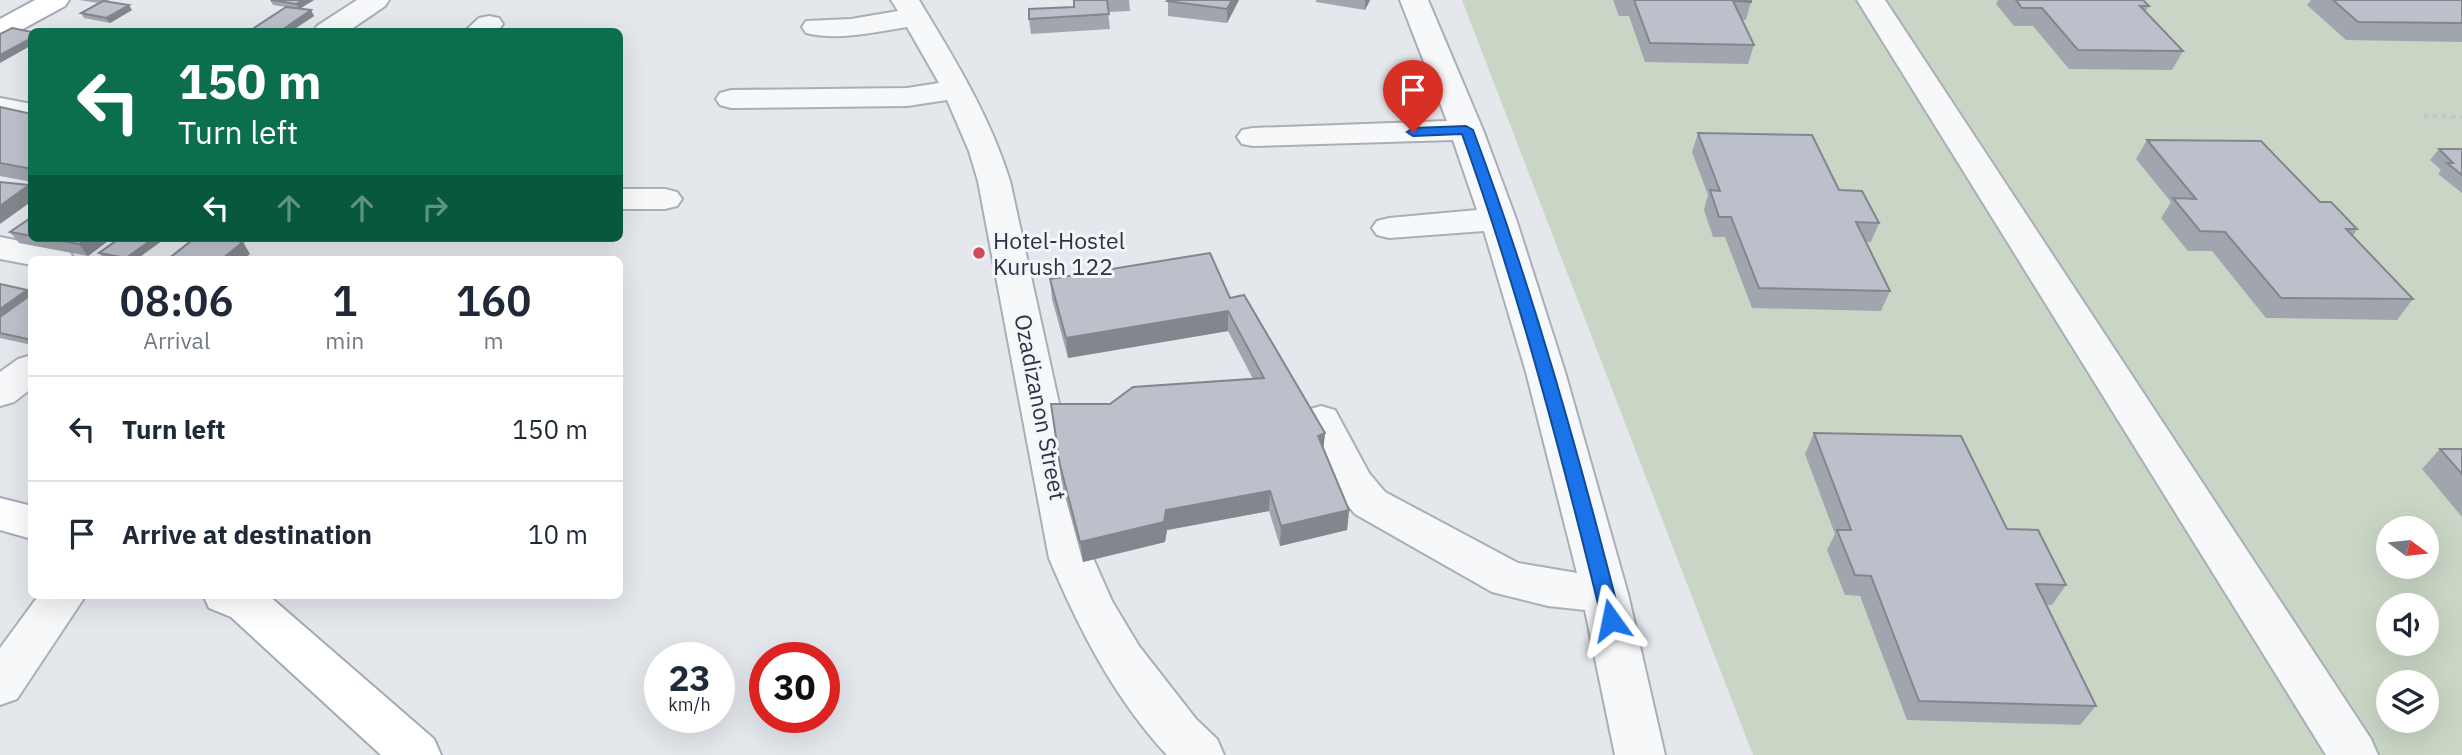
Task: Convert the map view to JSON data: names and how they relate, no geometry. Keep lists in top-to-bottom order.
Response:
{
  "streets": {
    "street": ["Ozadizanon Street"]
  },
  "places": ["Hotel-Hostel Kurush 122"],
  "north": "right",
  "page": {
    "turn": ["150 m", "Turn left"],
    "eta": [
      "08:06",
      "Arrival",
      "1",
      "min",
      "160",
      "m"
    ],
    "list": [
      {
        "name": "Turn left",
        "value": "150 m"
      },
      {
        "name": "Arrive at destination",
        "value": "10 m"
      }
    ],
    "speed": "23 km/h",
    "limit": "30"
  }
}
